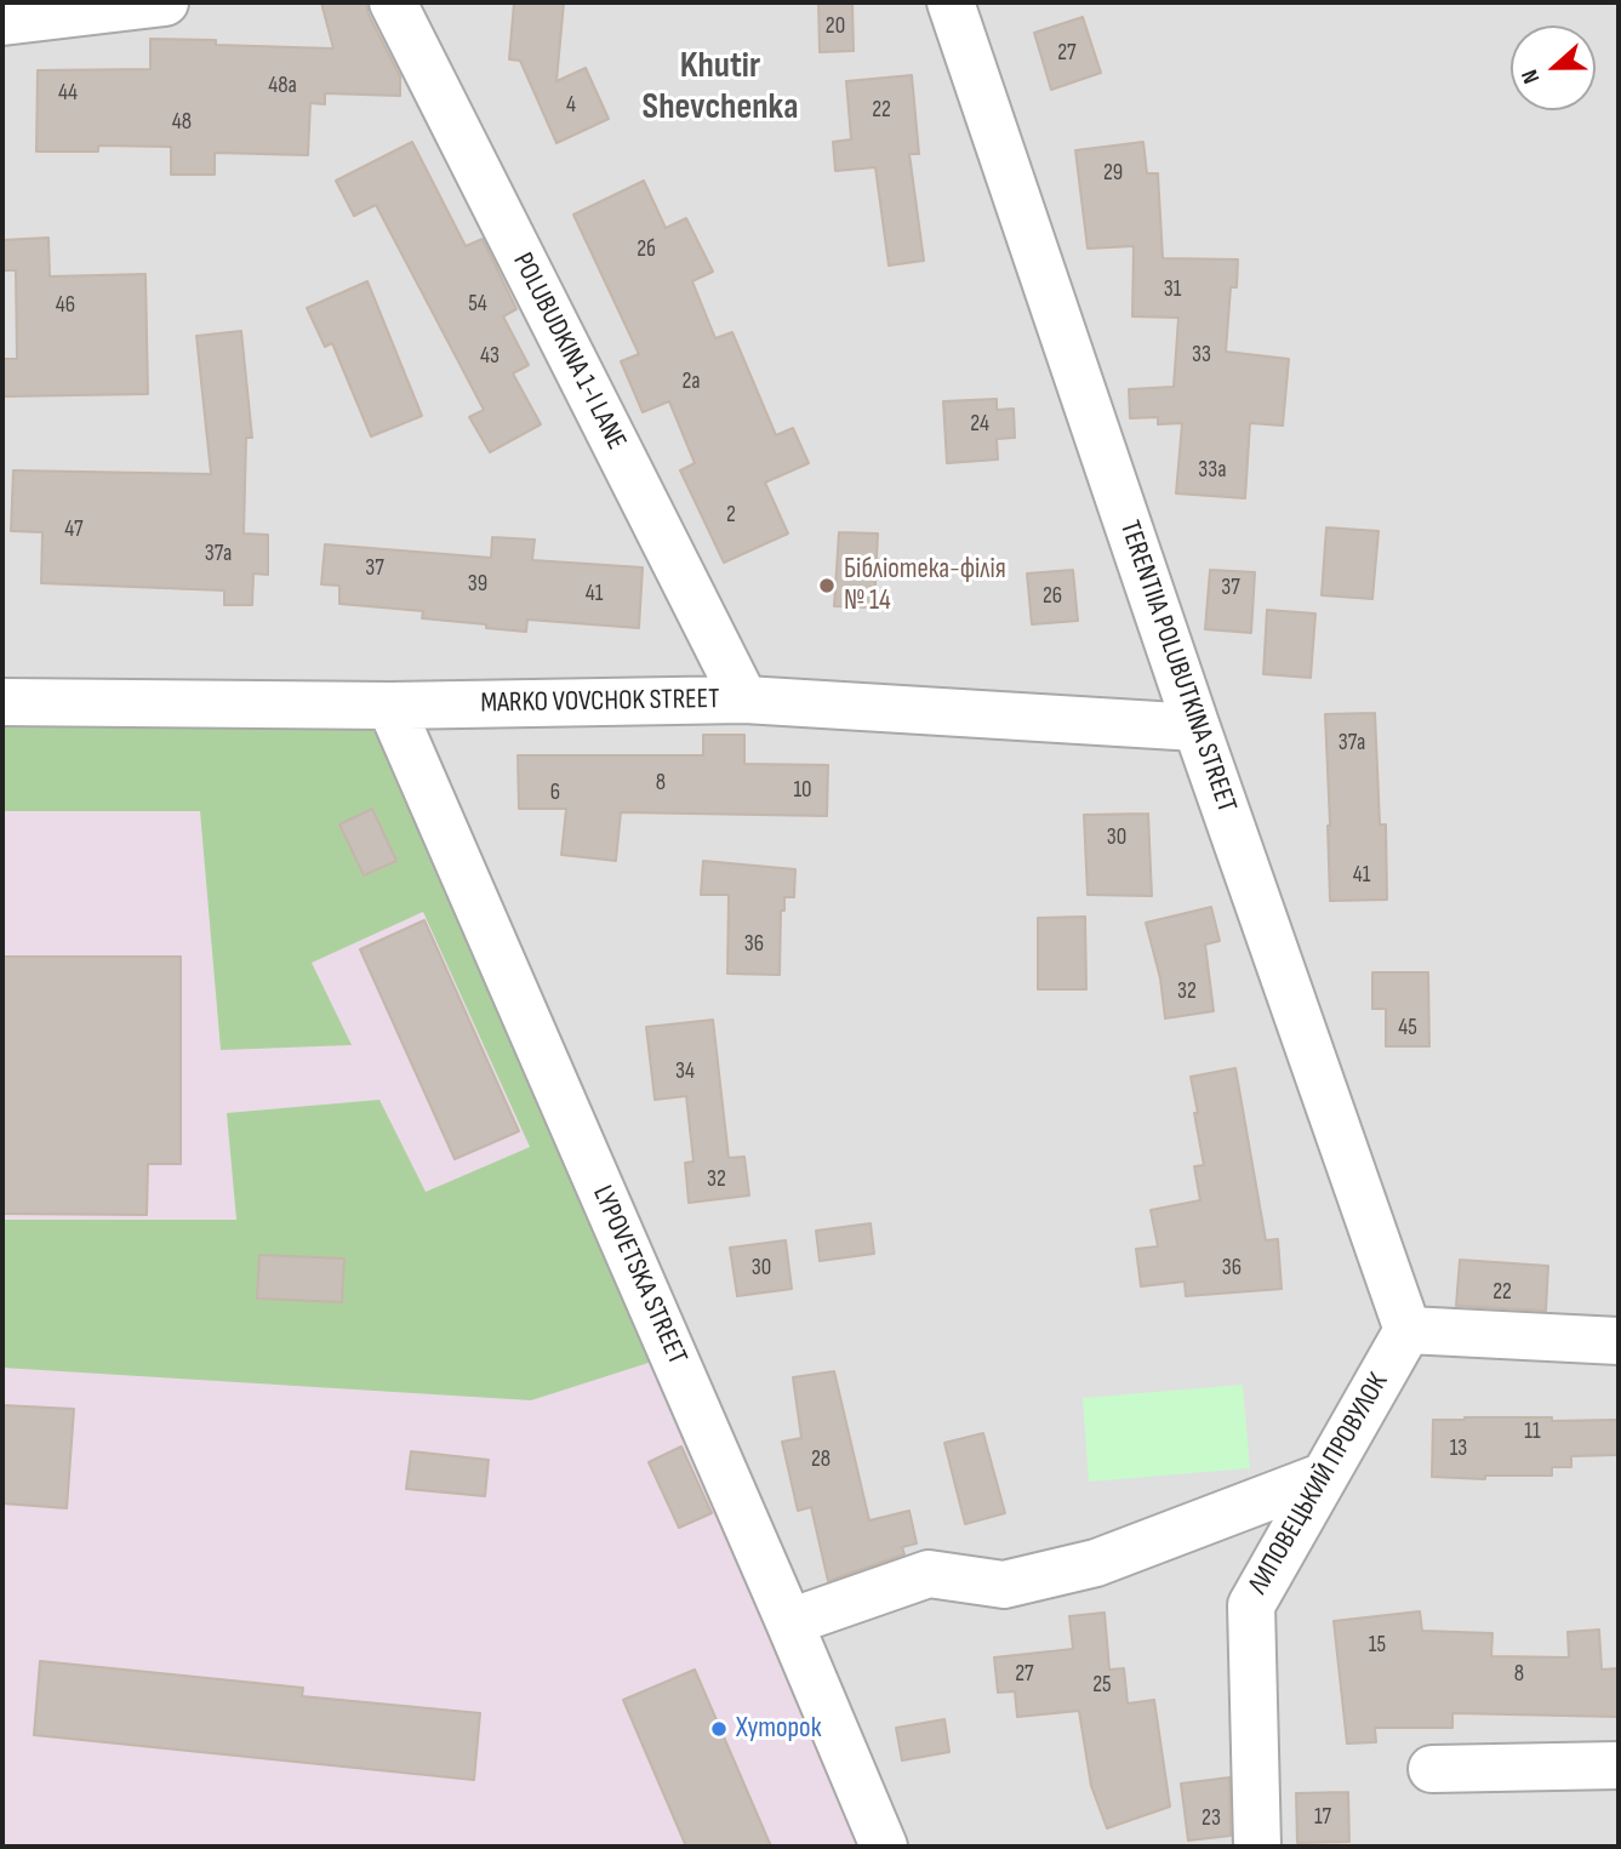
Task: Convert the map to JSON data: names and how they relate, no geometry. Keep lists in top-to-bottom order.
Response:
{
  "streets": {
    "street": [
      "POLUBUDKINA 1-I LANE",
      "TERENTIIA POLUBUTKINA STREET",
      "MARKO VOVCHOK STREET",
      "LYPOVETSKA STREET",
      "ЛИПОВЕЦЬКИЙ ПРОВУЛОК"
    ]
  },
  "crossings": [
    ["POLUBUDKINA 1-I LANE", "MARKO VOVCHOK STREET"],
    ["TERENTIIA POLUBUTKINA STREET", "MARKO VOVCHOK STREET"],
    ["TERENTIIA POLUBUTKINA STREET", "ЛИПОВЕЦЬКИЙ ПРОВУЛОК"],
    ["MARKO VOVCHOK STREET", "LYPOVETSKA STREET"]
  ],
  "districts": ["Khutir Shevchenka"],
  "places": ["Бібліотека-філія № 14", "Хуторок"],
  "house_numbers": [
    "20",
    "27",
    "48а",
    "44",
    "4",
    "22",
    "48",
    "29",
    "2б",
    "31",
    "54",
    "46",
    "33",
    "43",
    "2а",
    "24",
    "33а",
    "2",
    "47",
    "37а",
    "37",
    "39",
    "37",
    "41",
    "26",
    "37а",
    "8",
    "10",
    "6",
    "30",
    "41",
    "36",
    "32",
    "45",
    "34",
    "32",
    "30",
    "36",
    "22",
    "11",
    "13",
    "28",
    "15",
    "27",
    "8",
    "25",
    "17",
    "23"
  ],
  "north": "left"
}
